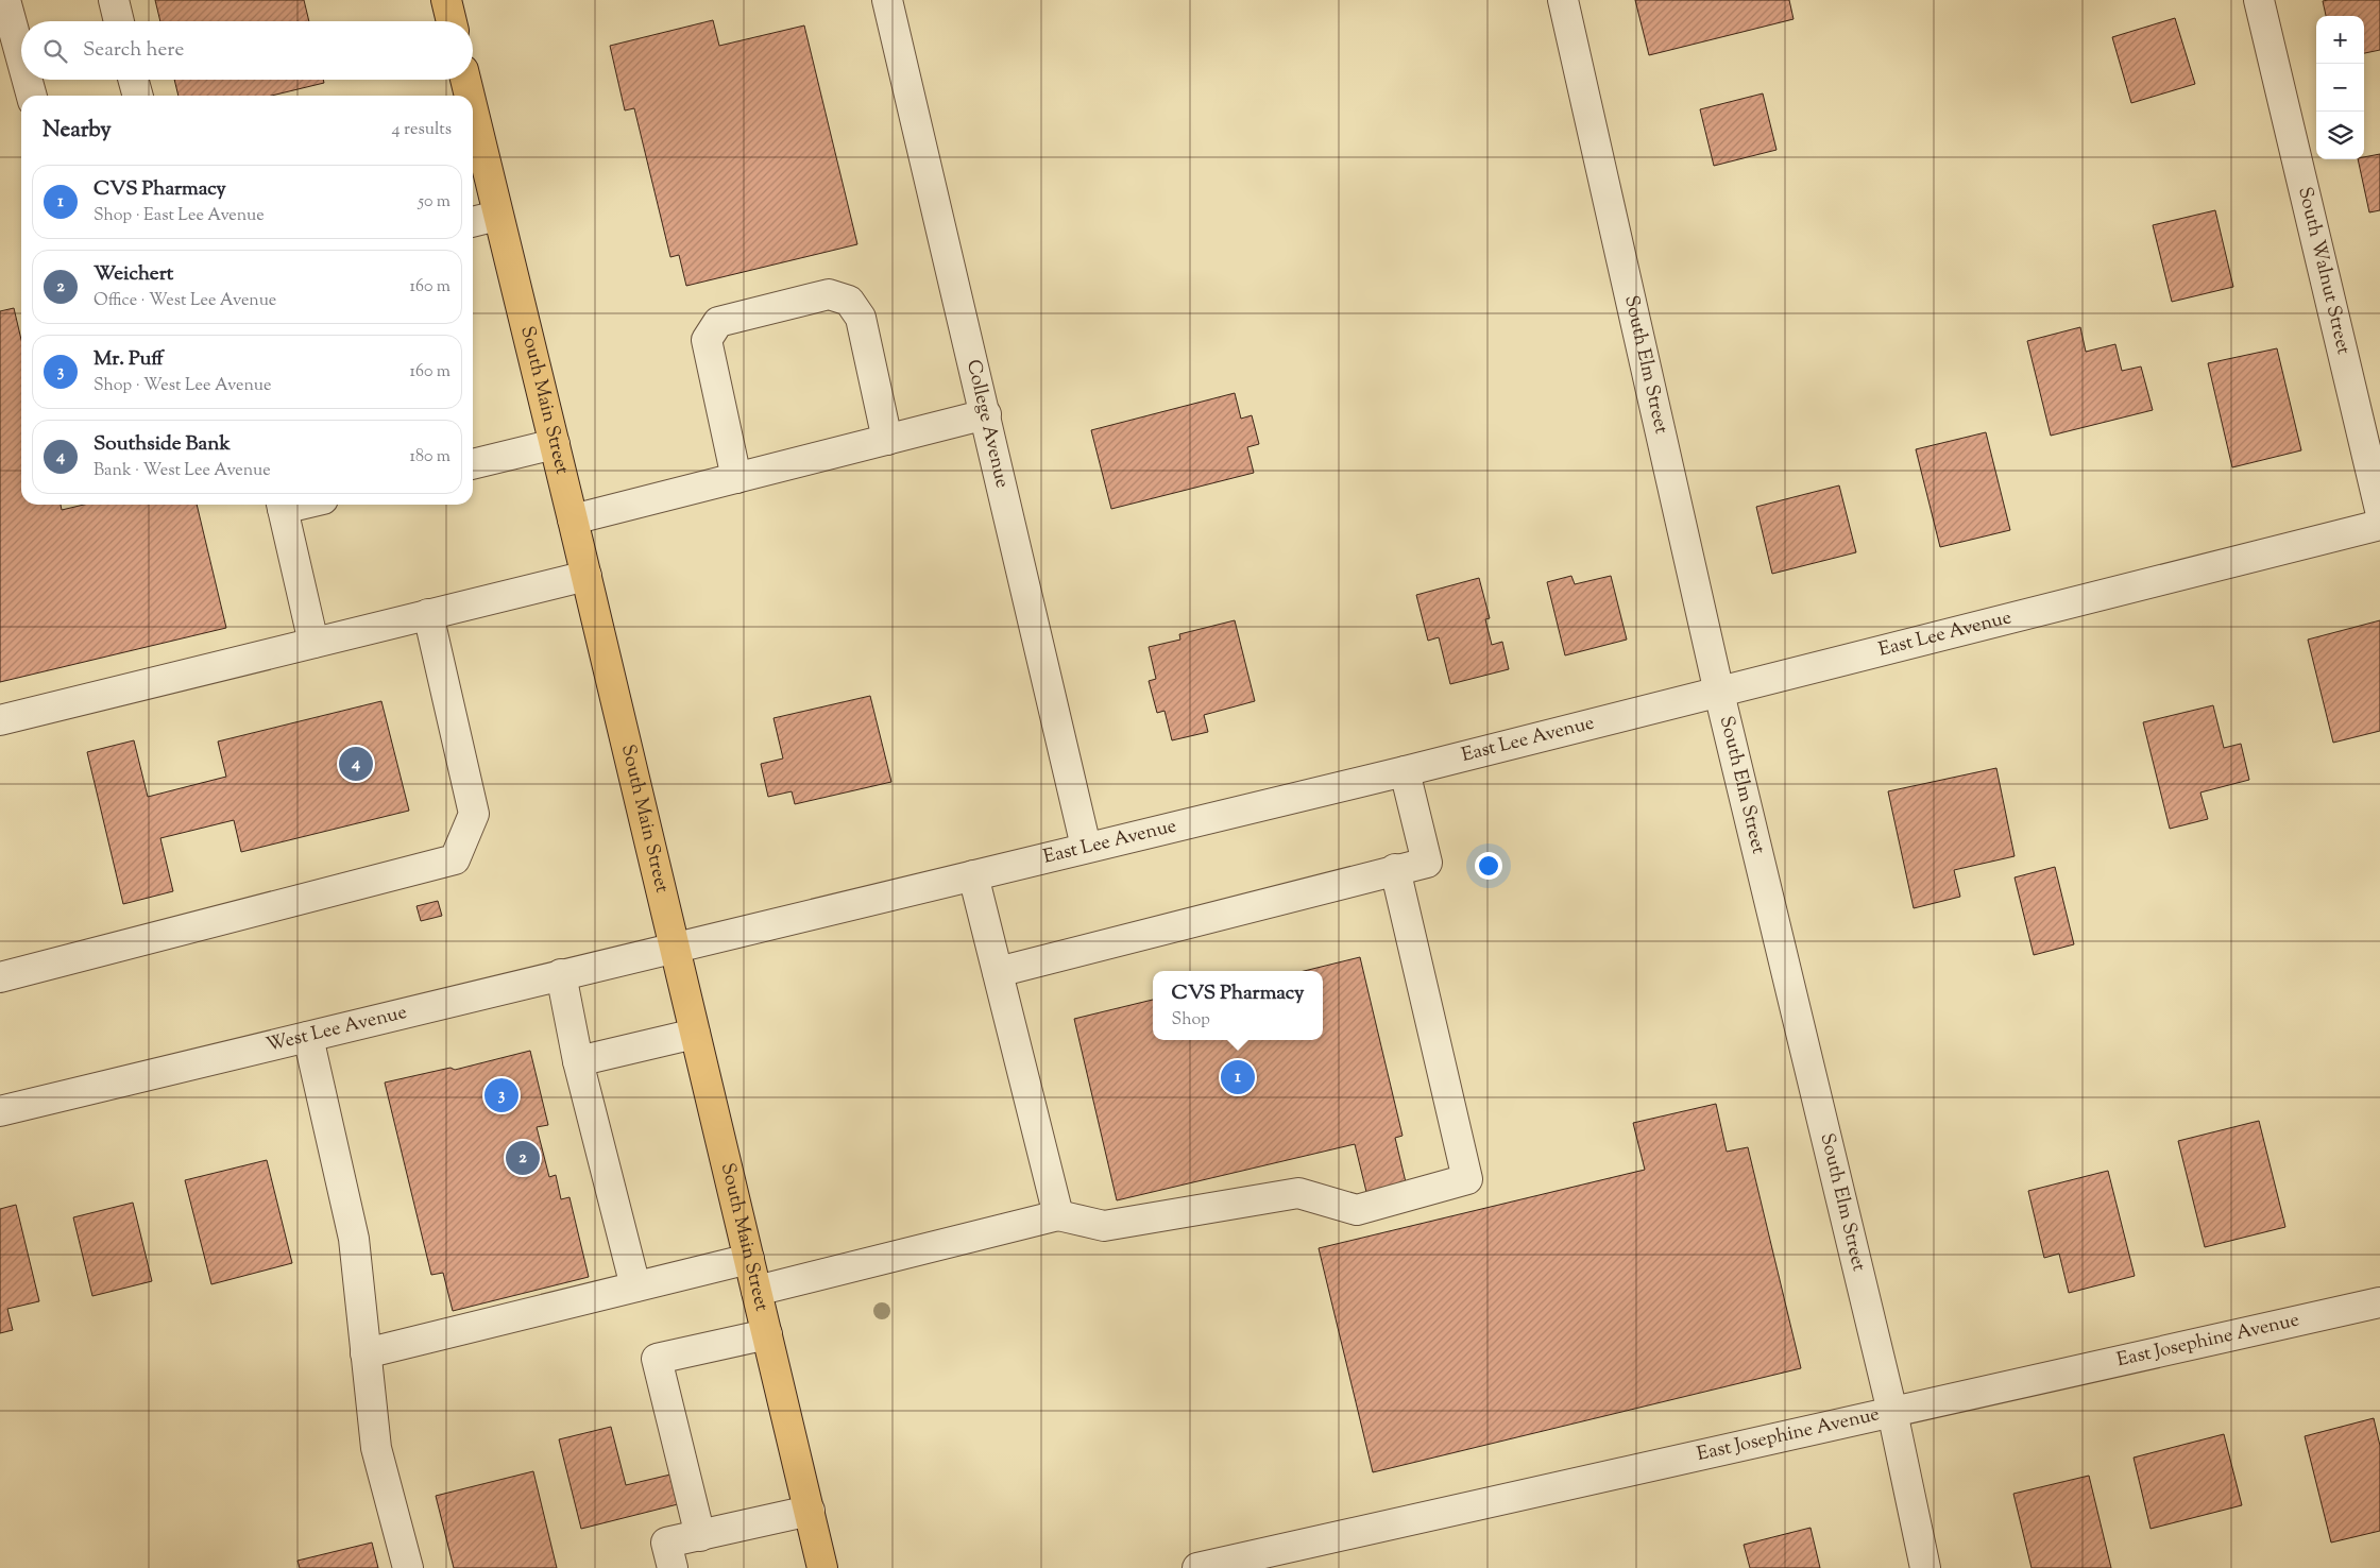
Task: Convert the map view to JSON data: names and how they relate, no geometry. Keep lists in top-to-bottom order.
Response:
{
  "streets": {
    "main road": ["South Main Street"],
    "street": [
      "South Walnut Street",
      "South Elm Street",
      "College Avenue",
      "East Lee Avenue",
      "West Lee Avenue",
      "East Josephine Avenue"
    ]
  },
  "crossings": [
    ["South Elm Street", "East Lee Avenue"],
    ["South Elm Street", "East Josephine Avenue"],
    ["South Main Street", "East Lee Avenue"],
    ["South Main Street", "West Lee Avenue"],
    ["College Avenue", "East Lee Avenue"],
    ["East Lee Avenue", "West Lee Avenue"]
  ],
  "page": {
    "map_buttons": ["+", "−"],
    "search": "Search here",
    "heading": ["Nearby", "4 results"],
    "list": [
      {
        "mark": "1",
        "name": "CVS Pharmacy",
        "note": "Shop · East Lee Avenue",
        "value": "50 m"
      },
      {
        "mark": "2",
        "name": "Weichert",
        "note": "Office · West Lee Avenue",
        "value": "160 m"
      },
      {
        "mark": "3",
        "name": "Mr. Puff",
        "note": "Shop · West Lee Avenue",
        "value": "160 m"
      },
      {
        "mark": "4",
        "name": "Southside Bank",
        "note": "Bank · West Lee Avenue",
        "value": "180 m"
      }
    ],
    "pins": [
      "4",
      "1",
      "3",
      "2"
    ],
    "popup": ["CVS Pharmacy", "Shop"]
  }
}
